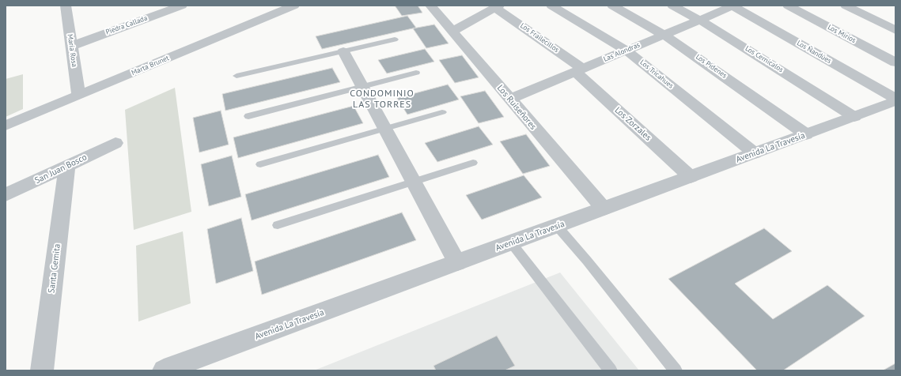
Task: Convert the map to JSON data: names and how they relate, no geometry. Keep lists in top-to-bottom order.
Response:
{
  "streets": {
    "street": [
      "Piedra Callada",
      "Los Mirios",
      "Los Frailecillos",
      "María Rosa",
      "Las Alondras",
      "Los Ñandúes",
      "Los Cernícalos",
      "Marta Brunet",
      "Los Pidenes",
      "Los Tricahues",
      "Los Ruiseñores",
      "Los Zorzales",
      "Avenida La Travesía",
      "San Juan Bosco",
      "Santa Gemita"
    ]
  },
  "crossings": [
    ["Piedra Callada", "María Rosa"],
    ["Los Frailecillos", "Las Alondras"],
    ["Los Frailecillos", "Los Zorzales"],
    ["María Rosa", "Marta Brunet"],
    ["Las Alondras", "Los Ñandúes"],
    ["Las Alondras", "Los Cernícalos"],
    ["Las Alondras", "Los Pidenes"],
    ["Las Alondras", "Los Tricahues"],
    ["Las Alondras", "Los Ruiseñores"],
    ["Las Alondras", "Los Zorzales"],
    ["Los Ñandúes", "Avenida La Travesía"],
    ["Los Cernícalos", "Avenida La Travesía"],
    ["Los Pidenes", "Avenida La Travesía"],
    ["Los Tricahues", "Avenida La Travesía"],
    ["Los Ruiseñores", "Avenida La Travesía"],
    ["Los Zorzales", "Avenida La Travesía"],
    ["San Juan Bosco", "Santa Gemita"]
  ],
  "districts": ["CONDOMINIO LAS TORRES"]
}
